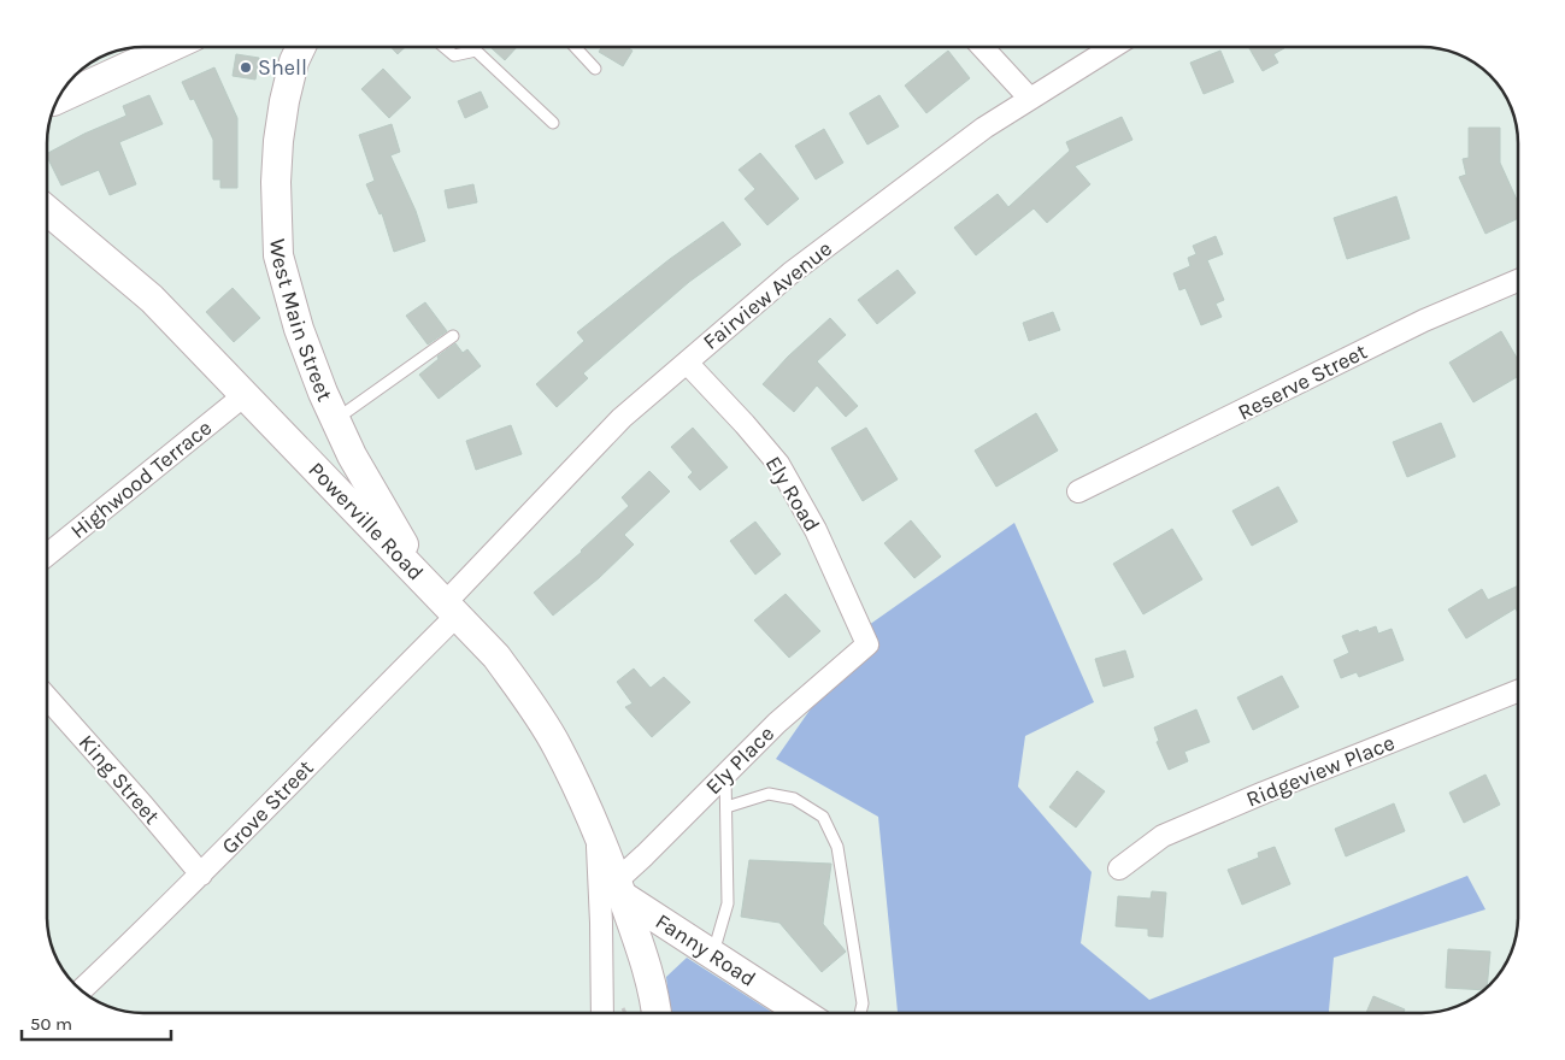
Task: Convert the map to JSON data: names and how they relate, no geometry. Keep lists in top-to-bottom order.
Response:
{
  "streets": {
    "main road": ["West Main Street", "Powerville Road", "Fanny Road"],
    "street": [
      "Fairview Avenue",
      "Reserve Street",
      "Highwood Terrace",
      "Ely Road",
      "Ely Place",
      "Ridgeview Place",
      "King Street",
      "Grove Street"
    ]
  },
  "crossings": [
    ["Fairview Avenue", "Ely Road"],
    ["Fairview Avenue", "Powerville Road"],
    ["Fairview Avenue", "Grove Street"],
    ["West Main Street", "Powerville Road"],
    ["Highwood Terrace", "Powerville Road"],
    ["Ely Road", "Ely Place"],
    ["Powerville Road", "Ely Place"],
    ["Powerville Road", "Grove Street"],
    ["Powerville Road", "Fanny Road"],
    ["Ely Place", "Fanny Road"],
    ["King Street", "Grove Street"]
  ],
  "places": ["Shell"],
  "scale_bar": "50 m"
}
